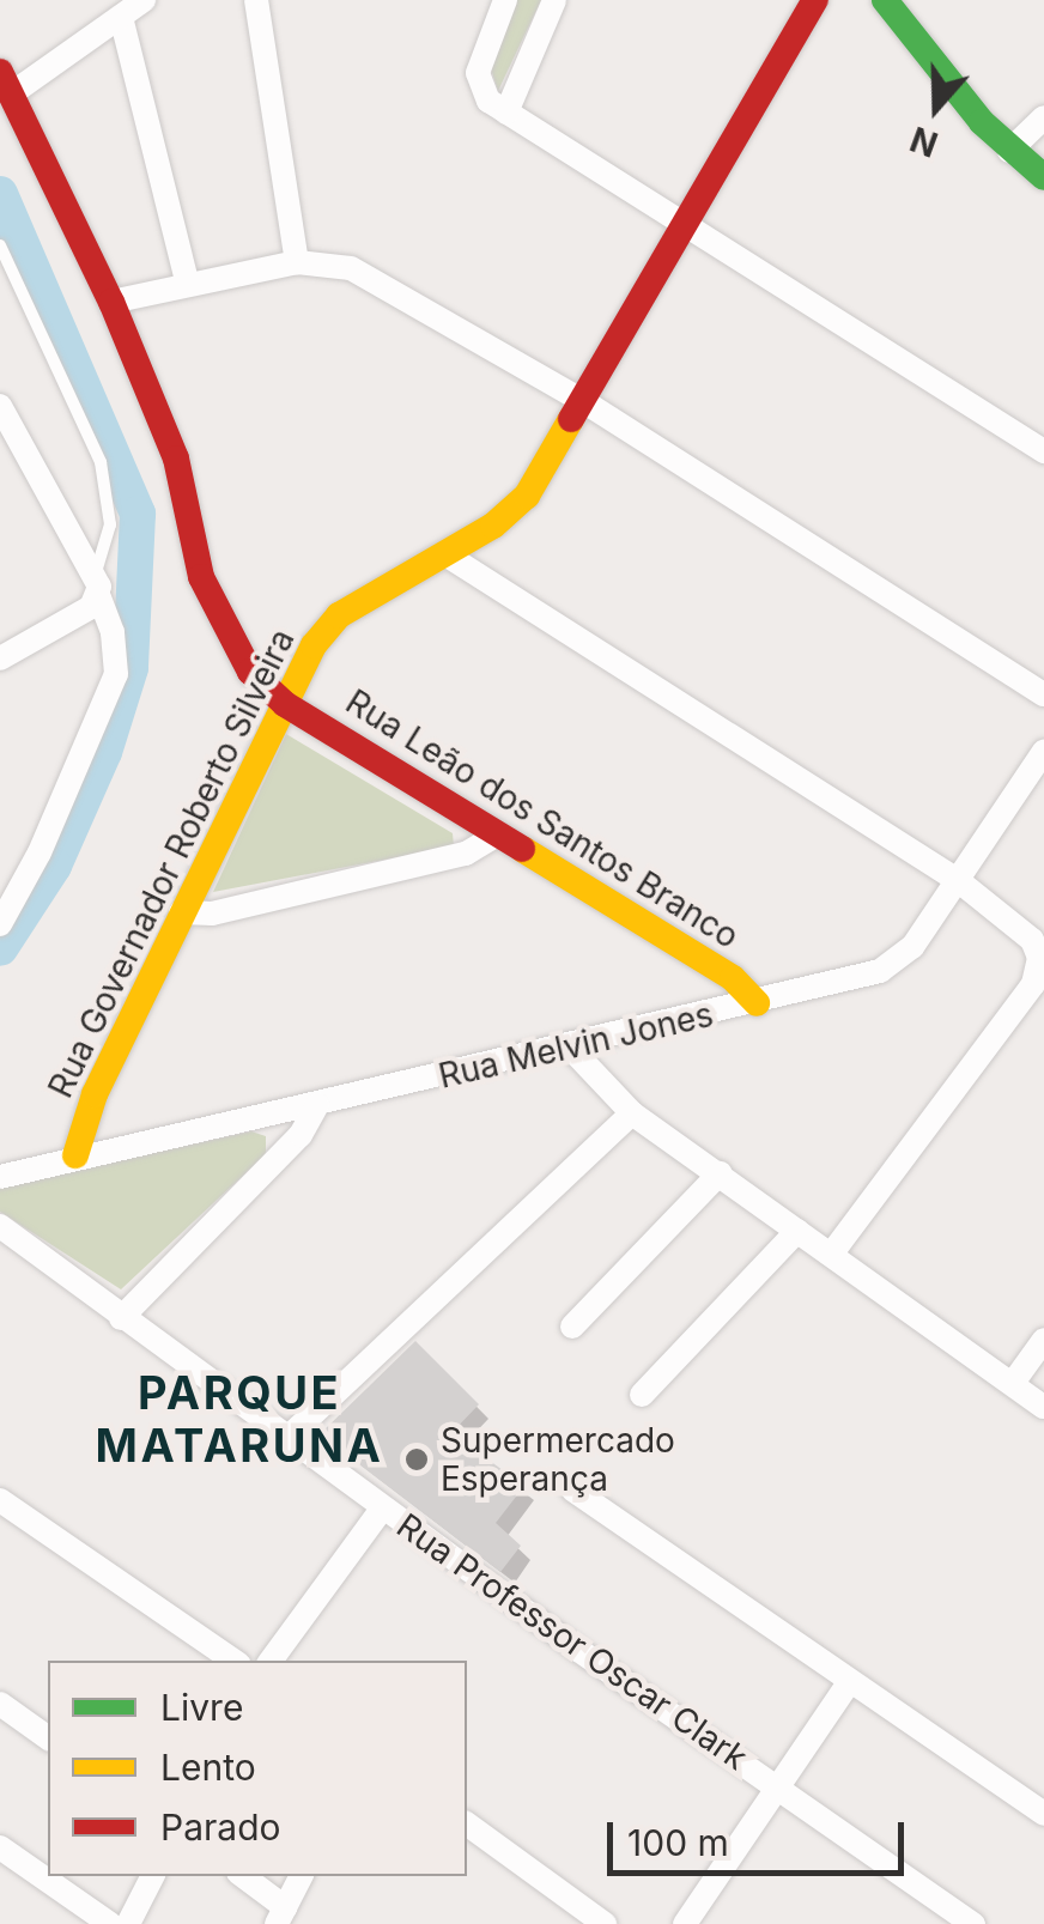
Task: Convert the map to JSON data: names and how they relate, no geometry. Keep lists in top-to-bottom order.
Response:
{
  "streets": {
    "street": [
      "Rua Leão dos Santos Branco",
      "Rua Governador Roberto Silveira",
      "Rua Melvin Jones",
      "Rua Professor Oscar Clark"
    ]
  },
  "crossings": [
    ["Rua Leão dos Santos Branco", "Rua Governador Roberto Silveira"],
    ["Rua Leão dos Santos Branco", "Rua Melvin Jones"],
    ["Rua Governador Roberto Silveira", "Rua Melvin Jones"]
  ],
  "districts": ["PARQUE MATARUNA"],
  "places": ["Supermercado Esperança"],
  "legend": ["Livre", "Lento", "Parado"],
  "scale_bar": "100 m",
  "north": "bottom"
}
